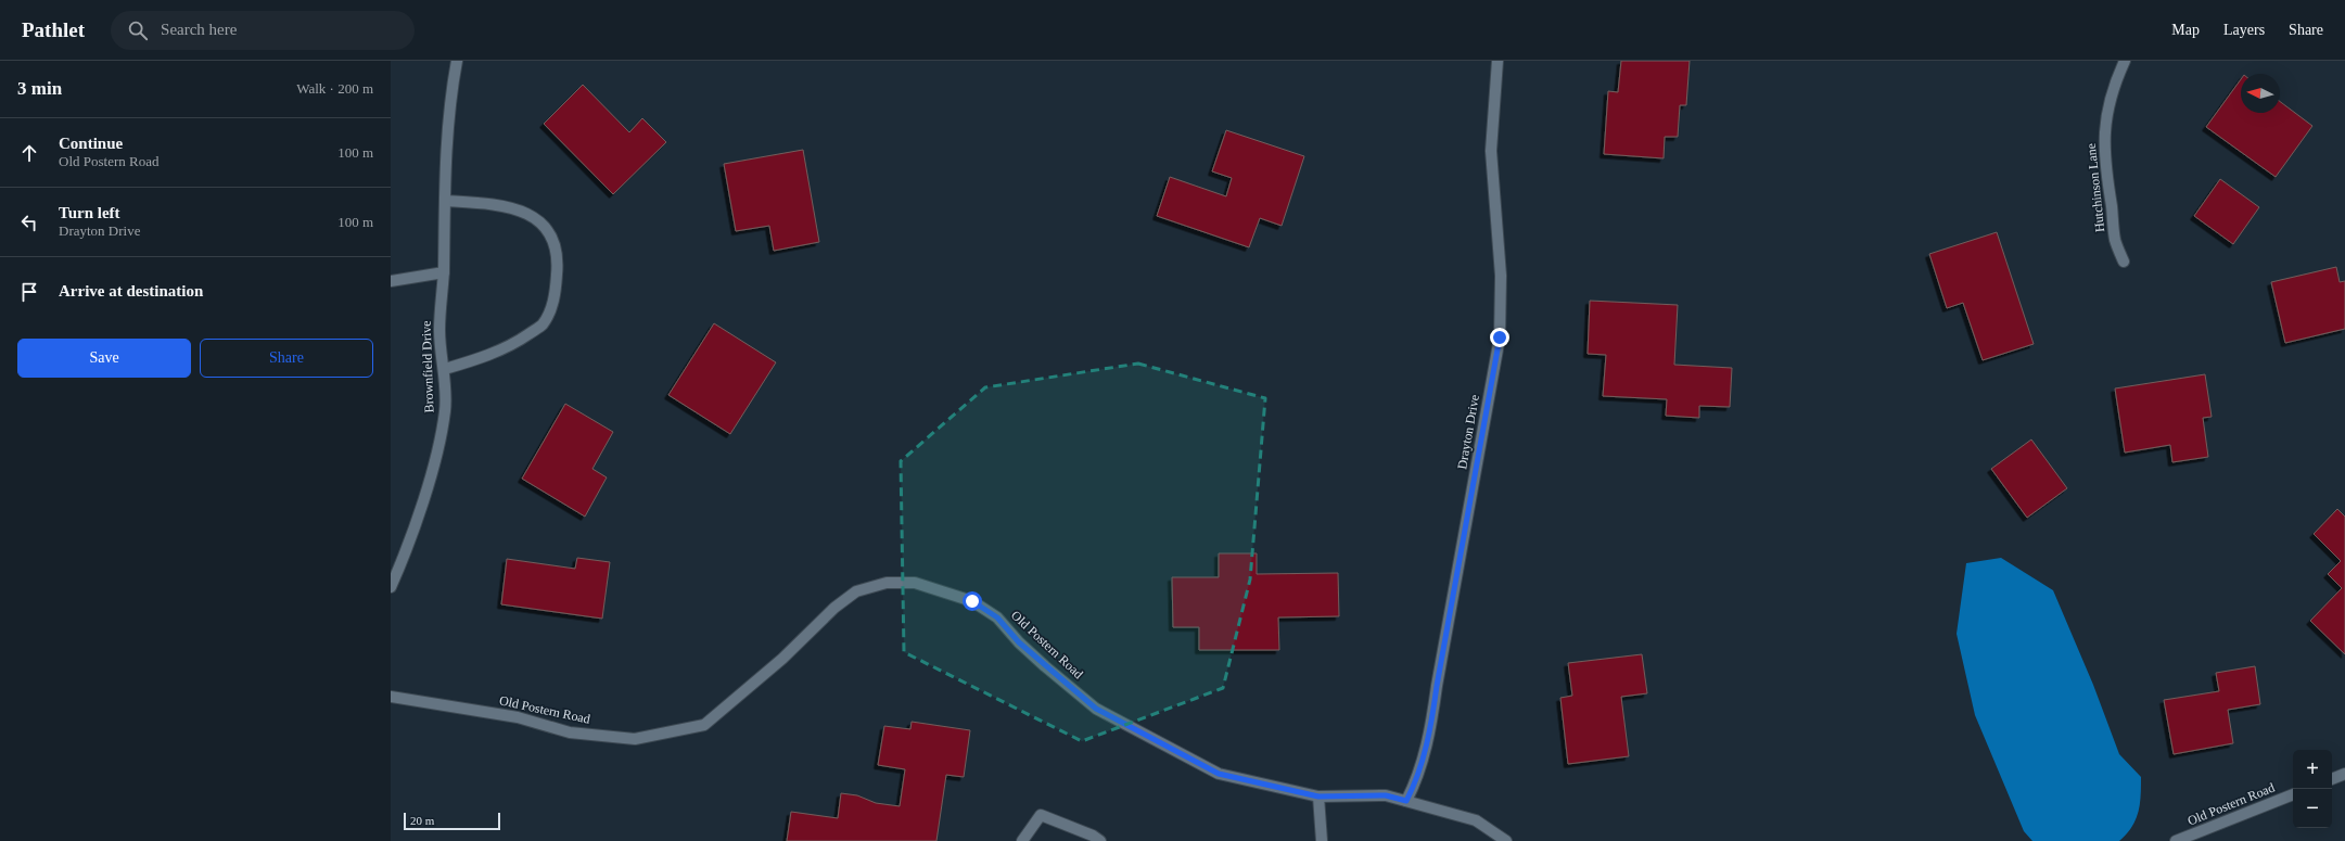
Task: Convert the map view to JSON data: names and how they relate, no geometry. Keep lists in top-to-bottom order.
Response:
{
  "streets": {
    "street": [
      "Hutchinson Lane",
      "Brownfield Drive",
      "Drayton Drive",
      "Old Postern Road"
    ]
  },
  "crossings": [
    ["Drayton Drive", "Old Postern Road"]
  ],
  "scale_bar": "20 m",
  "north": "left",
  "page": {
    "header": "Pathlet",
    "search": "Search here",
    "nav": ["Map", "Layers", "Share"],
    "heading": ["3 min", "Walk · 200 m"],
    "list": [
      ["Continue", "Old Postern Road", "100 m"],
      ["Turn left", "Drayton Drive", "100 m"],
      "Arrive at destination"
    ],
    "buttons": ["Save", "Share"],
    "map_buttons": ["+", "−"],
    "scale": "20 m"
  }
}
